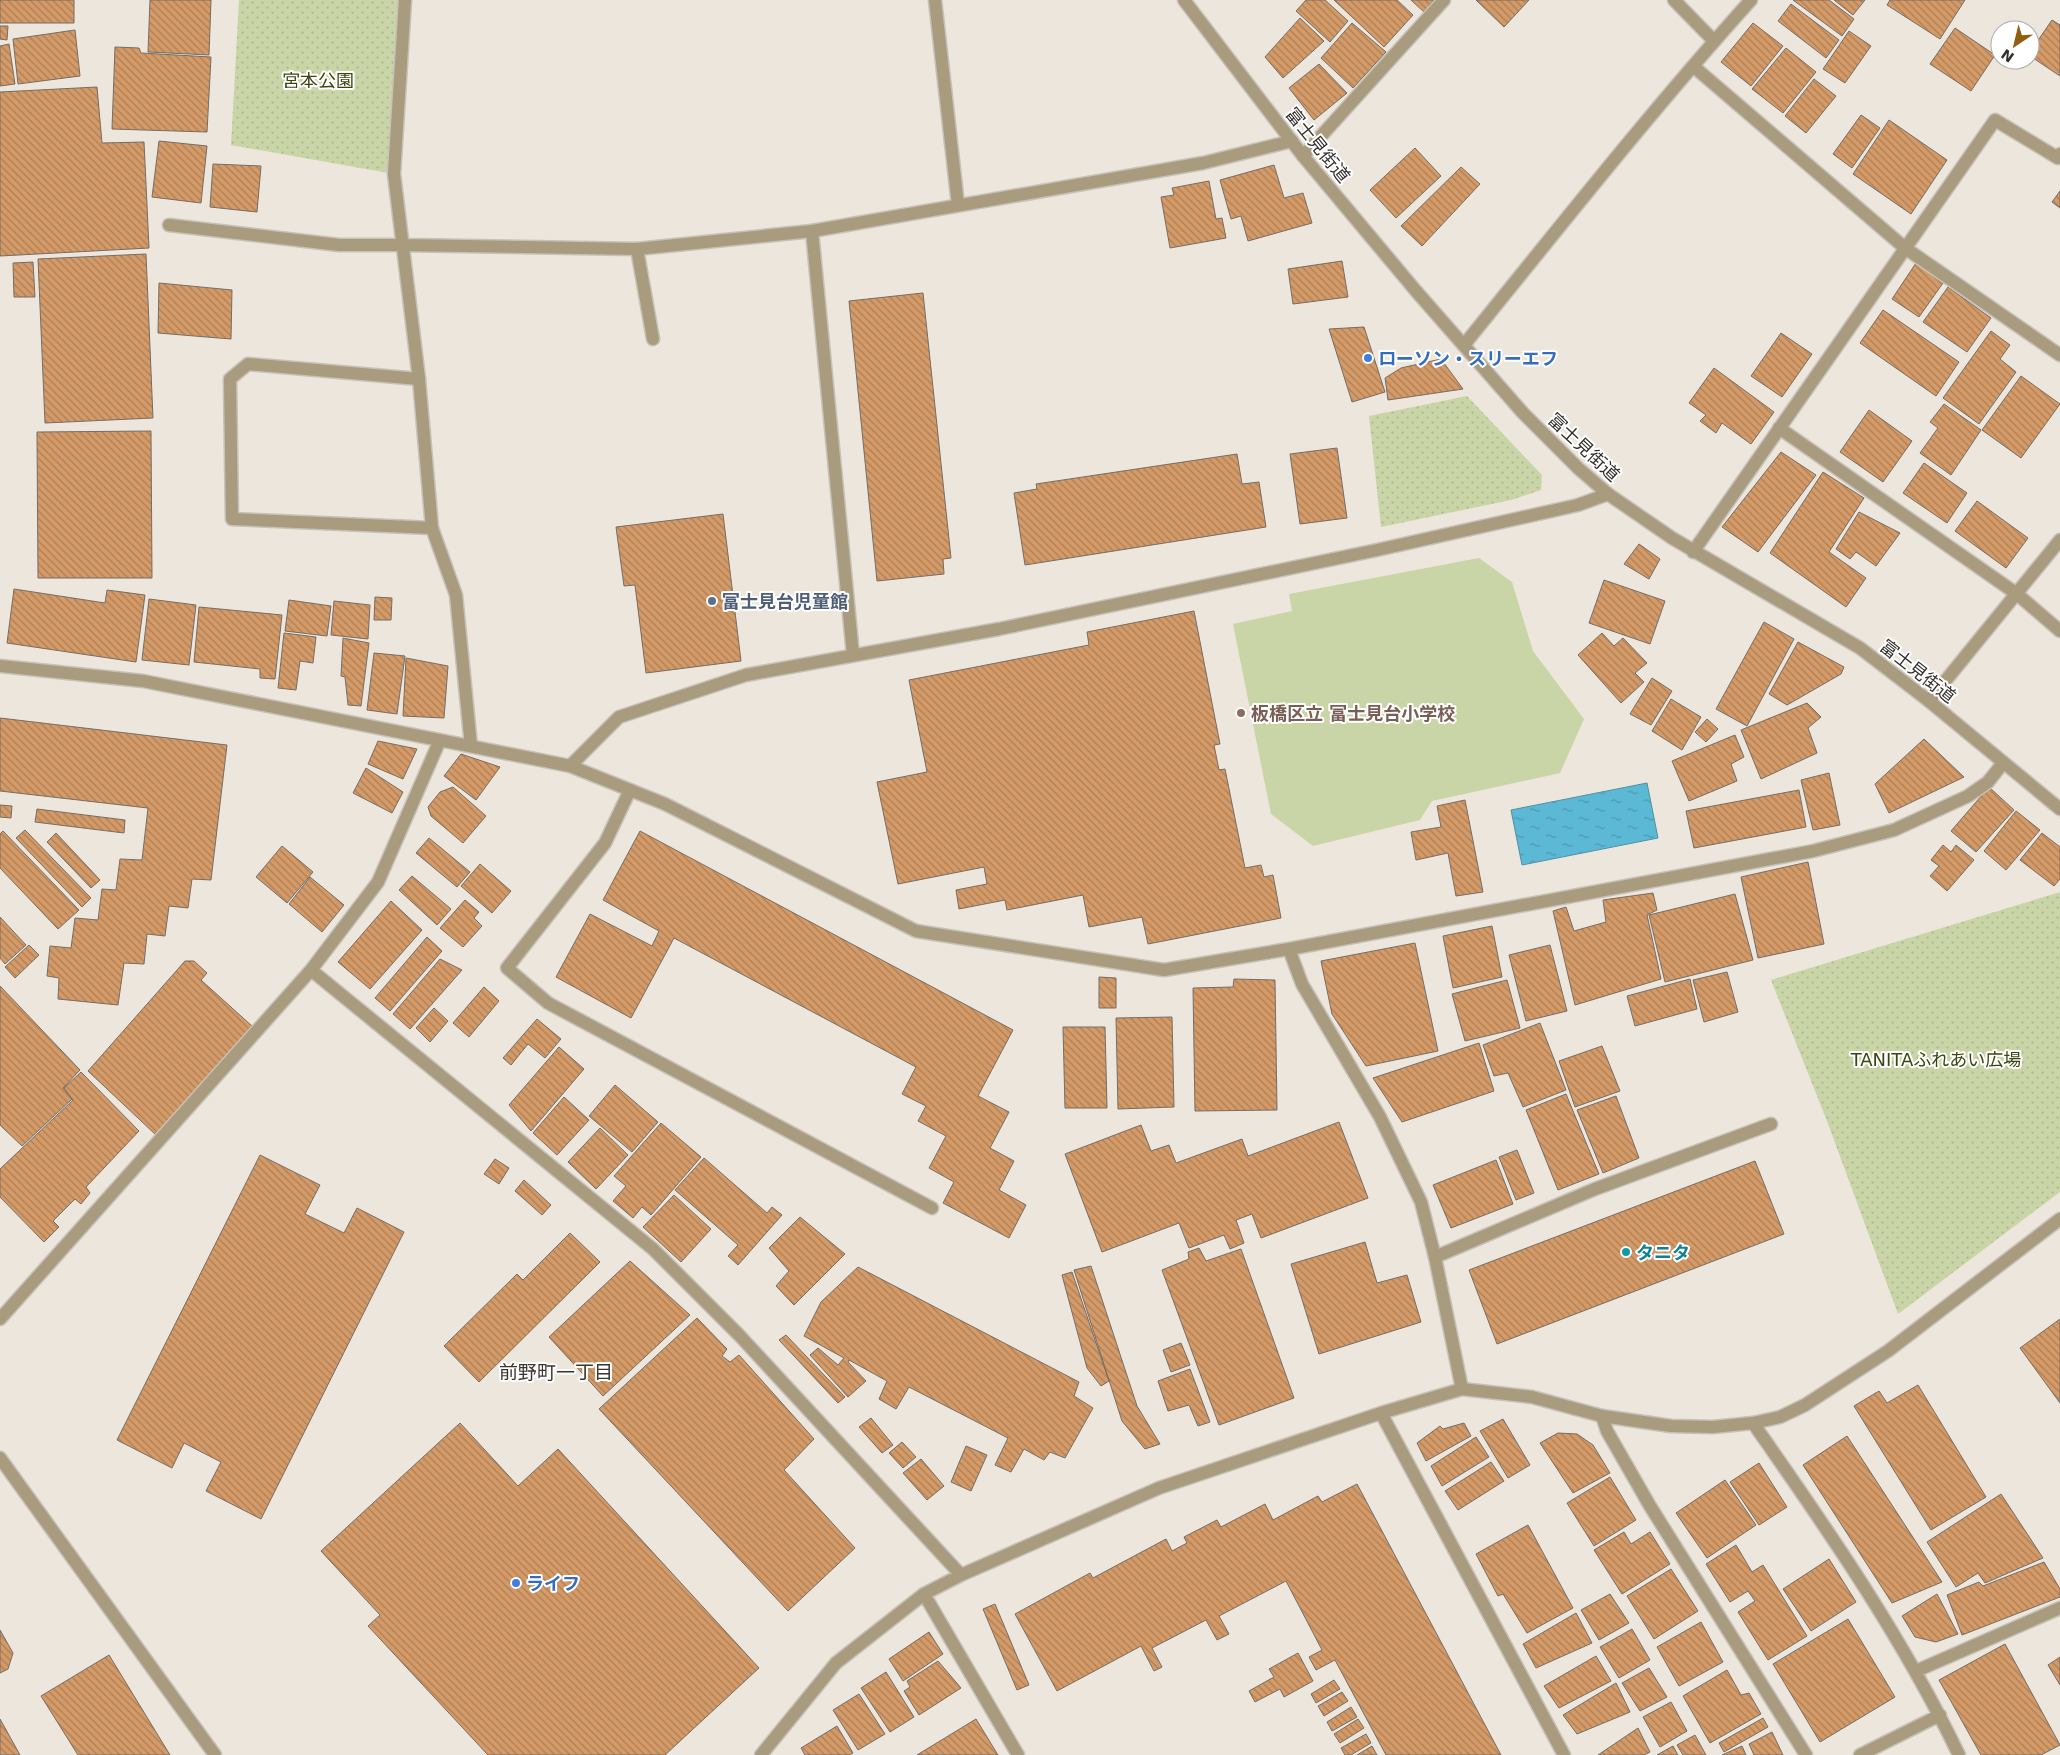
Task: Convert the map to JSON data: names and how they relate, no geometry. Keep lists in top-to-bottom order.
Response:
{
  "streets": {
    "street": ["富士見街道"]
  },
  "districts": ["前野町一丁目"],
  "parks": ["宮本公園", "TANITAふれあい広場"],
  "places": [
    "ローソン・スリーエフ",
    "富士見台児童館",
    "板橋区立 富士見台小学校",
    "タニタ",
    "ライフ"
  ],
  "north": "bottom left"
}
